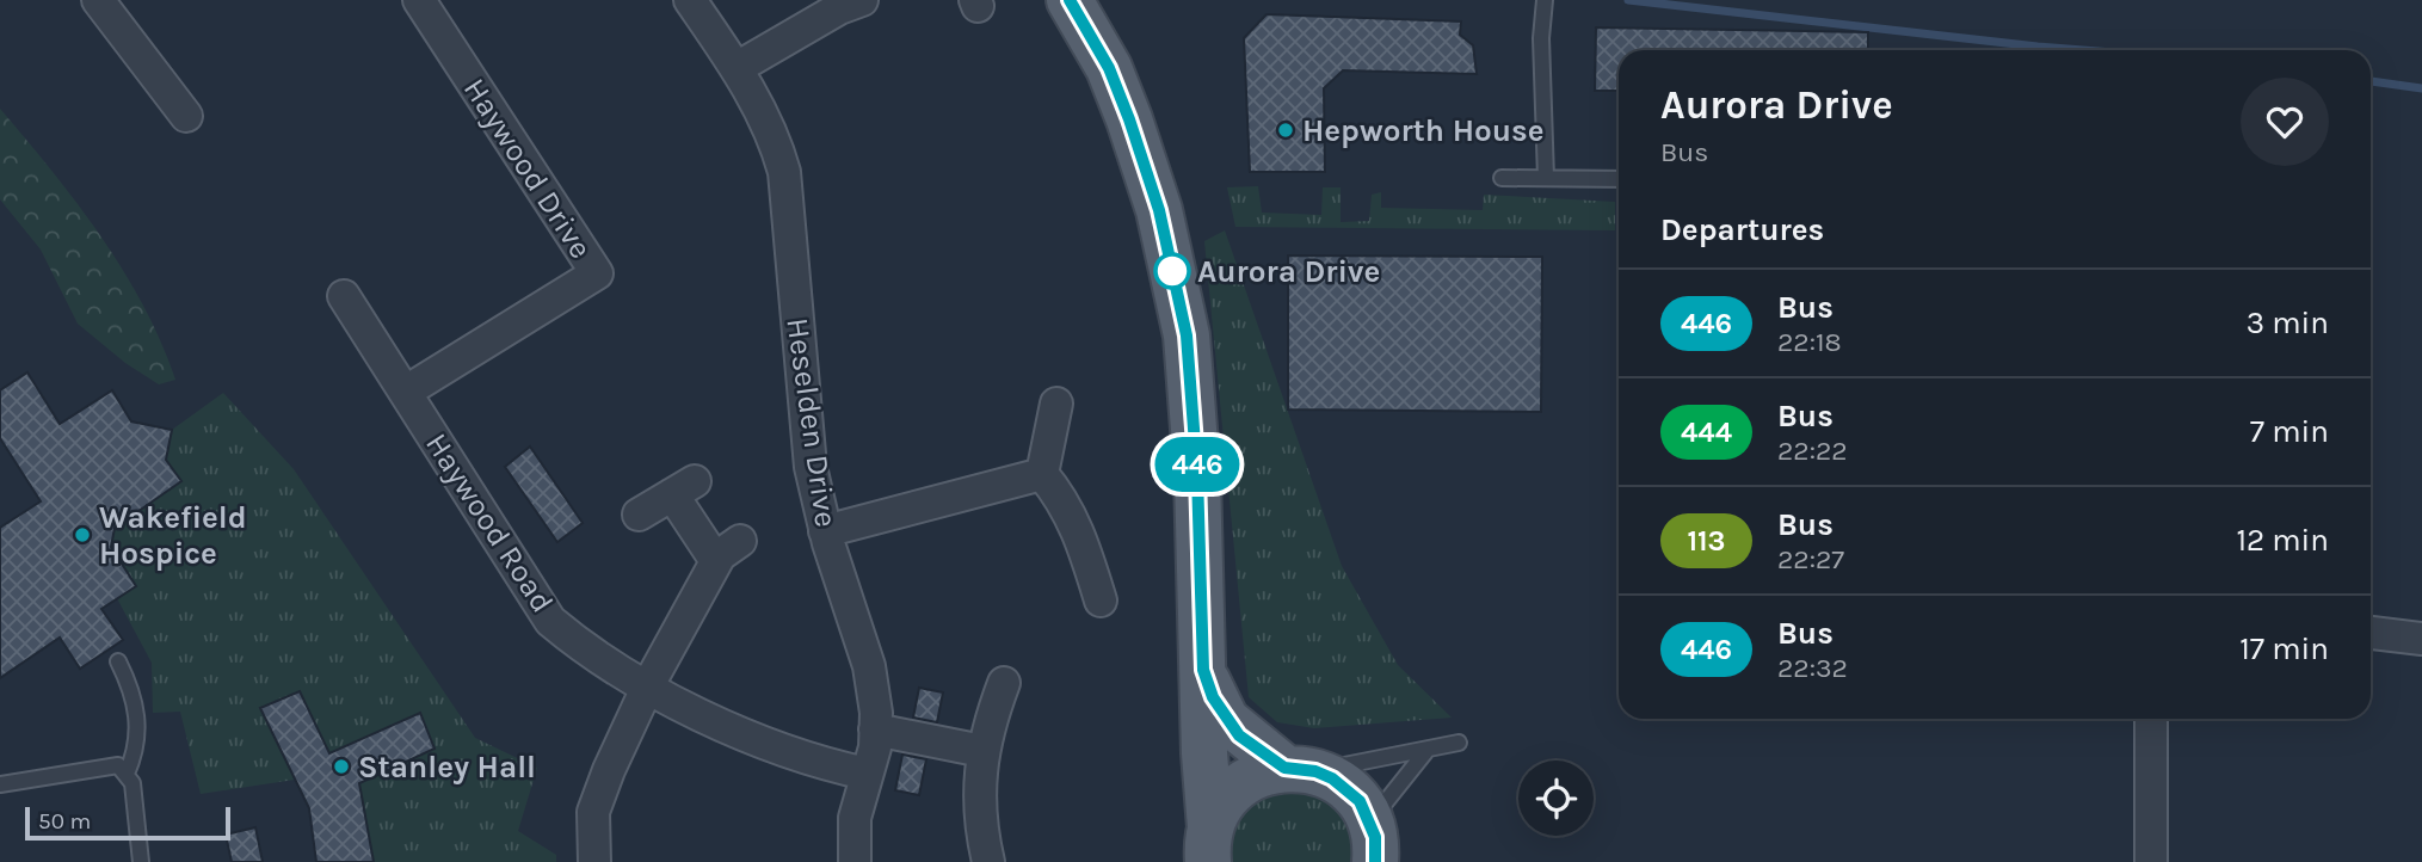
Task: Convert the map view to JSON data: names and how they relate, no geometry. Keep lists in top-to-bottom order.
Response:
{
  "streets": {
    "street": ["Haywood Drive", "Heselden Drive", "Haywood Road"]
  },
  "crossings": [
    ["Haywood Drive", "Haywood Road"],
    ["Heselden Drive", "Haywood Road"]
  ],
  "places": [
    "Hepworth House",
    "Aurora Drive",
    "Wakefield Hospice",
    "Stanley Hall"
  ],
  "lines": ["bus line 446"],
  "scale_bar": "50 m",
  "page": {
    "on_map": "446",
    "heading": [
      ["Aurora Drive", "Bus"],
      "Departures"
    ],
    "list": [
      {
        "mark": "446",
        "name": "Bus",
        "note": "22:18",
        "value": "3 min"
      },
      {
        "mark": "444",
        "name": "Bus",
        "note": "22:22",
        "value": "7 min"
      },
      {
        "mark": "113",
        "name": "Bus",
        "note": "22:27",
        "value": "12 min"
      },
      {
        "mark": "446",
        "name": "Bus",
        "note": "22:32",
        "value": "17 min"
      }
    ],
    "scale": "50 m"
  }
}
